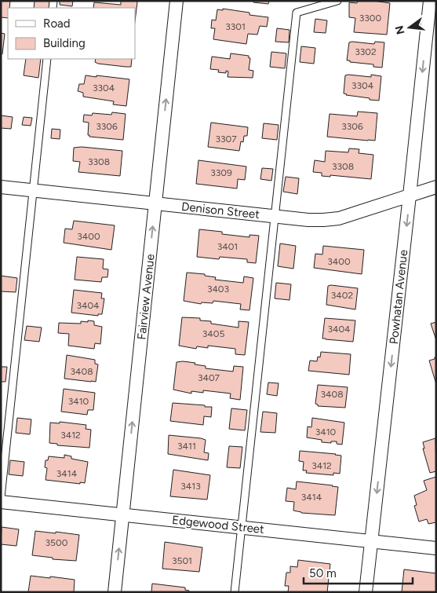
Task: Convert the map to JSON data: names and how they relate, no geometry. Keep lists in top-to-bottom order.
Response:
{
  "streets": {
    "street": [
      "Denison Street",
      "Fairview Avenue",
      "Powhatan Avenue",
      "Edgewood Street"
    ]
  },
  "crossings": [
    ["Denison Street", "Fairview Avenue"],
    ["Denison Street", "Powhatan Avenue"],
    ["Fairview Avenue", "Edgewood Street"],
    ["Powhatan Avenue", "Edgewood Street"]
  ],
  "one_way": ["Fairview Avenue", "Powhatan Avenue"],
  "house_numbers": [
    "3300",
    "3301",
    "3302",
    "3304",
    "3304",
    "3306",
    "3306",
    "3307",
    "3308",
    "3308",
    "3309",
    "3400",
    "3401",
    "3400",
    "3403",
    "3402",
    "3404",
    "3404",
    "3405",
    "3408",
    "3407",
    "3408",
    "3410",
    "3410",
    "3412",
    "3411",
    "3412",
    "3414",
    "3413",
    "3414",
    "3500",
    "3501"
  ],
  "legend": ["Road", "Building"],
  "scale_bar": "50 m",
  "north": "left"
}
